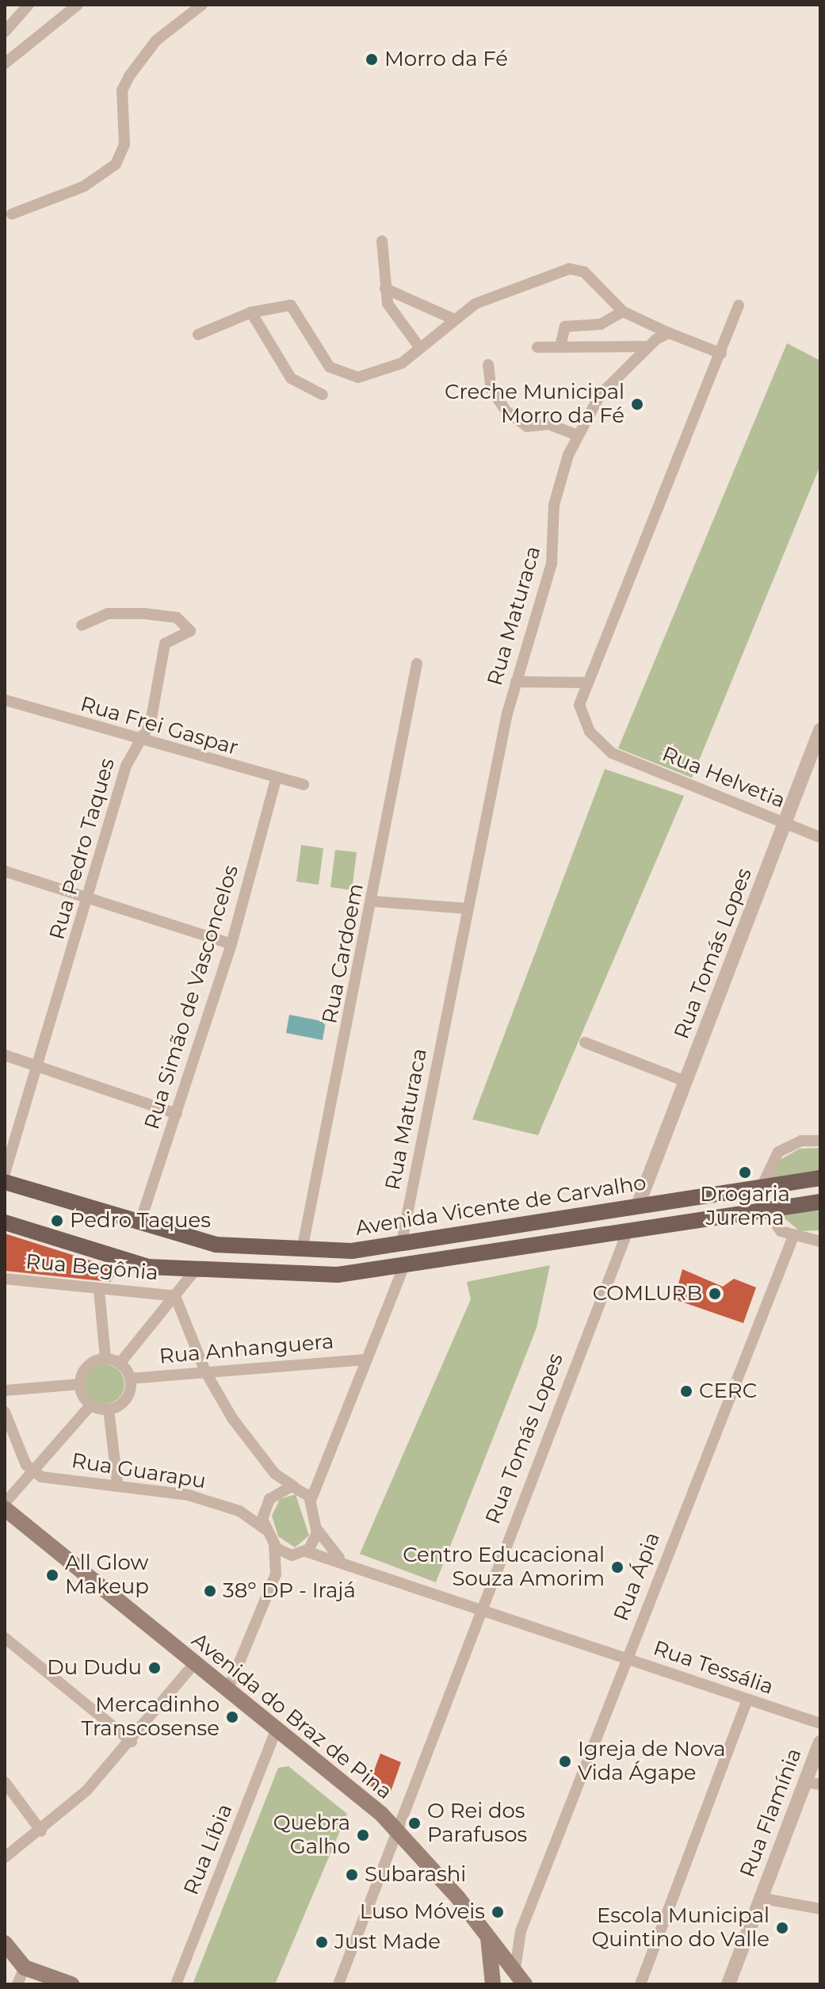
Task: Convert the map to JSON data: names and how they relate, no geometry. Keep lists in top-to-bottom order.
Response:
{
  "streets": {
    "main road": ["Avenida Vicente de Carvalho", "Avenida do Braz de Pina"],
    "street": [
      "Rua Maturaca",
      "Rua Frei Gaspar",
      "Rua Helvetia",
      "Rua Pedro Taques",
      "Rua Cardoem",
      "Rua Tomás Lopes",
      "Rua Simão de Vasconcelos",
      "Rua Begônia",
      "Rua Anhanguera",
      "Rua Guarapu",
      "Rua Ápia",
      "Rua Tessália",
      "Rua Flamínia",
      "Rua Líbia"
    ]
  },
  "crossings": [
    ["Rua Maturaca", "Avenida Vicente de Carvalho"],
    ["Rua Frei Gaspar", "Rua Pedro Taques"],
    ["Rua Frei Gaspar", "Rua Simão de Vasconcelos"],
    ["Rua Helvetia", "Rua Tomás Lopes"],
    ["Rua Cardoem", "Avenida Vicente de Carvalho"],
    ["Rua Tomás Lopes", "Avenida Vicente de Carvalho"],
    ["Rua Tomás Lopes", "Rua Tessália"],
    ["Rua Tomás Lopes", "Avenida do Braz de Pina"],
    ["Rua Simão de Vasconcelos", "Avenida Vicente de Carvalho"],
    ["Rua Guarapu", "Rua Tessália"],
    ["Rua Ápia", "Rua Tessália"],
    ["Rua Ápia", "Avenida do Braz de Pina"],
    ["Avenida do Braz de Pina", "Rua Líbia"]
  ],
  "places": [
    "Morro da Fé",
    "Creche Municipal Morro da Fé",
    "Drogaria Jurema",
    "Pedro Taques",
    "COMLURB",
    "CERC",
    "Centro Educacional Souza Amorim",
    "All Glow Makeup",
    "38º DP - Irajá",
    "Du Dudu",
    "Mercadinho Transcosense",
    "Igreja de Nova Vida Ágape",
    "O Rei dos Parafusos",
    "Quebra Galho",
    "Subarashi",
    "Luso Móveis",
    "Escola Municipal Quintino do Valle",
    "Just Made"
  ]
}
